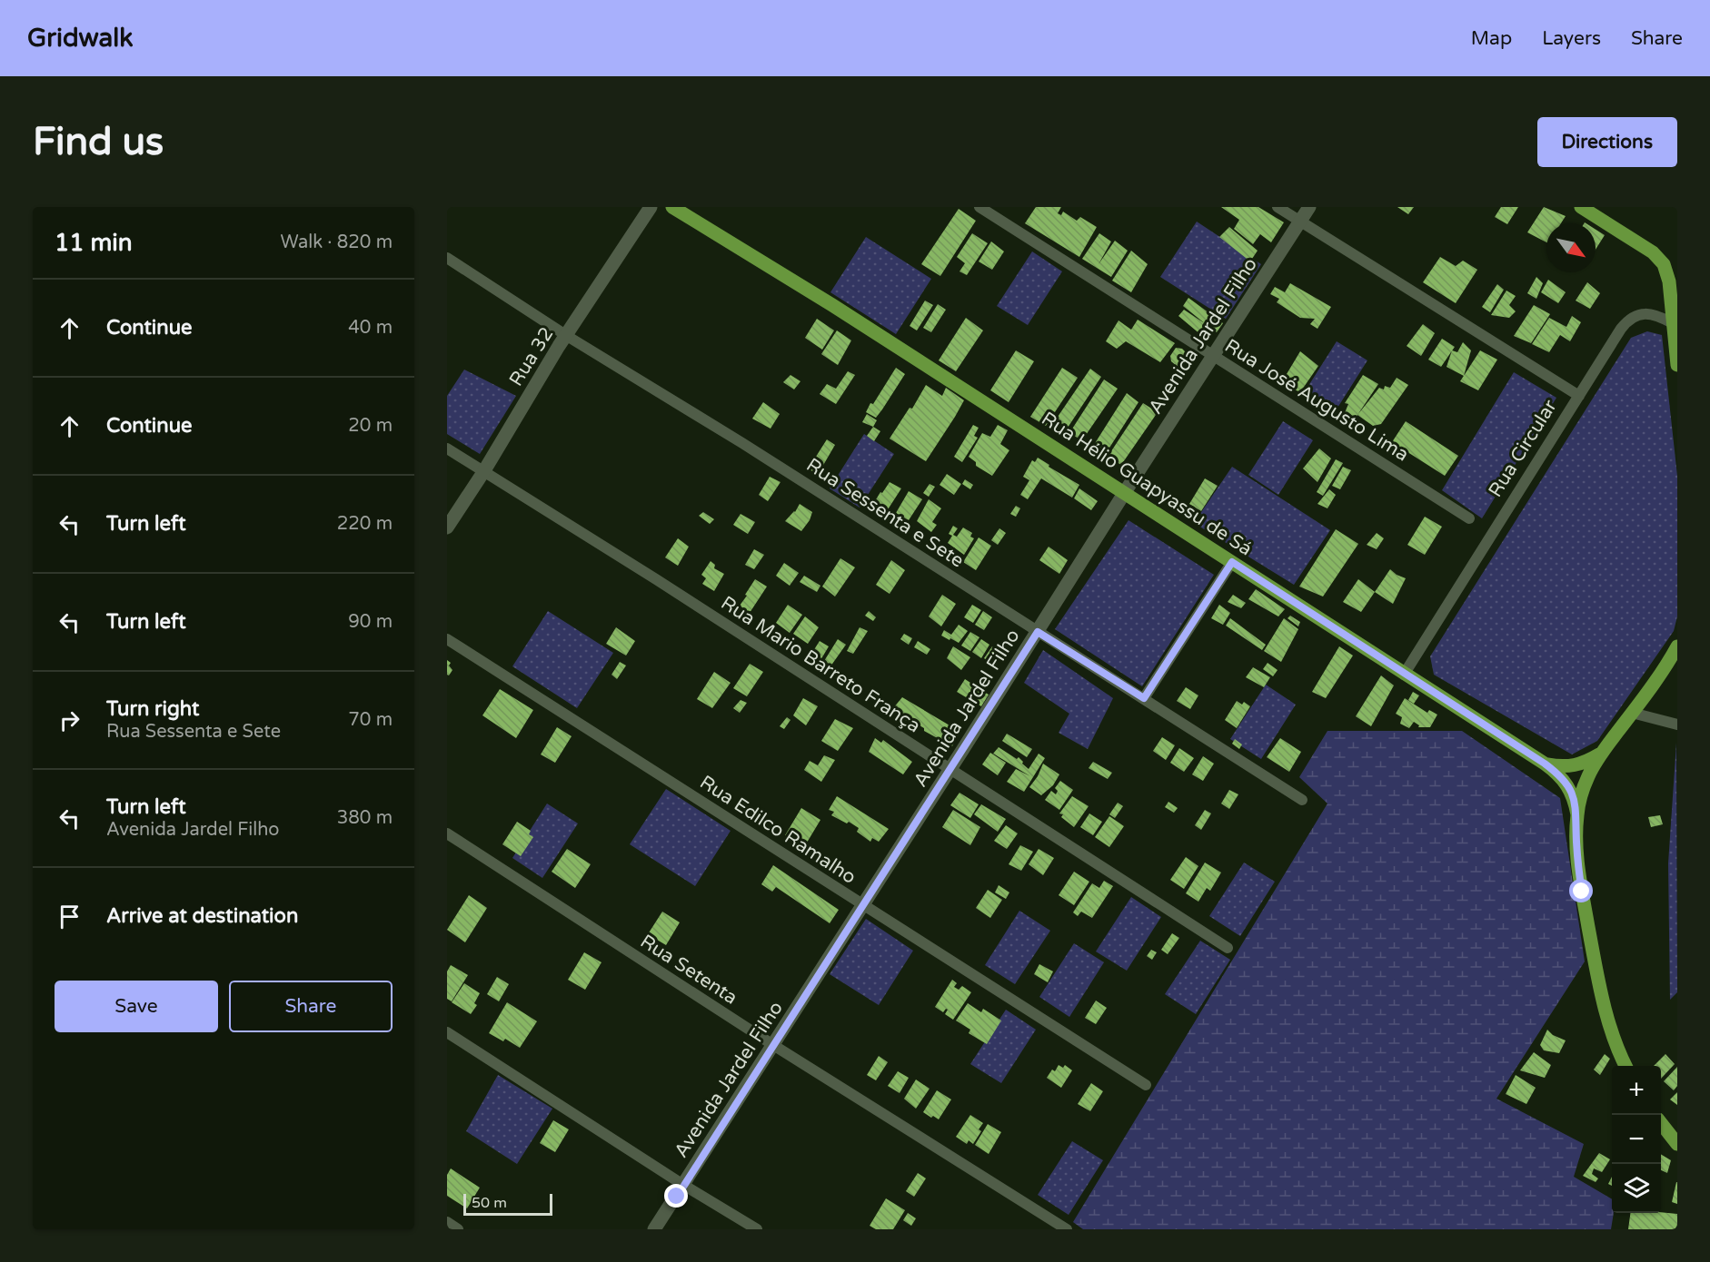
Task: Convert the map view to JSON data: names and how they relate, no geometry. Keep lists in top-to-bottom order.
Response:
{
  "streets": {
    "main road": ["Avenida Jardel Filho", "Rua 32", "Rua Hélio Guapyassu de Sá"],
    "street": [
      "Rua José Augusto Lima",
      "Rua Circular",
      "Rua Sessenta e Sete",
      "Rua Mario Barreto França",
      "Rua Edilco Ramalho",
      "Rua Setenta"
    ]
  },
  "crossings": [
    ["Avenida Jardel Filho", "Rua José Augusto Lima"],
    ["Avenida Jardel Filho", "Rua Hélio Guapyassu de Sá"],
    ["Avenida Jardel Filho", "Rua Sessenta e Sete"],
    ["Avenida Jardel Filho", "Rua Mario Barreto França"],
    ["Avenida Jardel Filho", "Rua Edilco Ramalho"],
    ["Avenida Jardel Filho", "Rua Setenta"],
    ["Rua 32", "Rua Sessenta e Sete"],
    ["Rua 32", "Rua Mario Barreto França"],
    ["Rua Circular", "Rua Hélio Guapyassu de Sá"]
  ],
  "scale_bar": "50 m",
  "north": "bottom right",
  "page": {
    "header": "Gridwalk",
    "nav": ["Map", "Layers", "Share"],
    "buttons": [
      "Directions",
      ["Save", "Share"]
    ],
    "title": "Find us",
    "heading": ["11 min", "Walk · 820 m"],
    "list": [
      ["Continue", "40 m"],
      ["Continue", "20 m"],
      ["Turn left", "220 m"],
      ["Turn left", "90 m"],
      ["Turn right", "Rua Sessenta e Sete", "70 m"],
      ["Turn left", "Avenida Jardel Filho", "380 m"],
      "Arrive at destination"
    ],
    "map_buttons": ["+", "−"],
    "scale": "50 m"
  }
}
